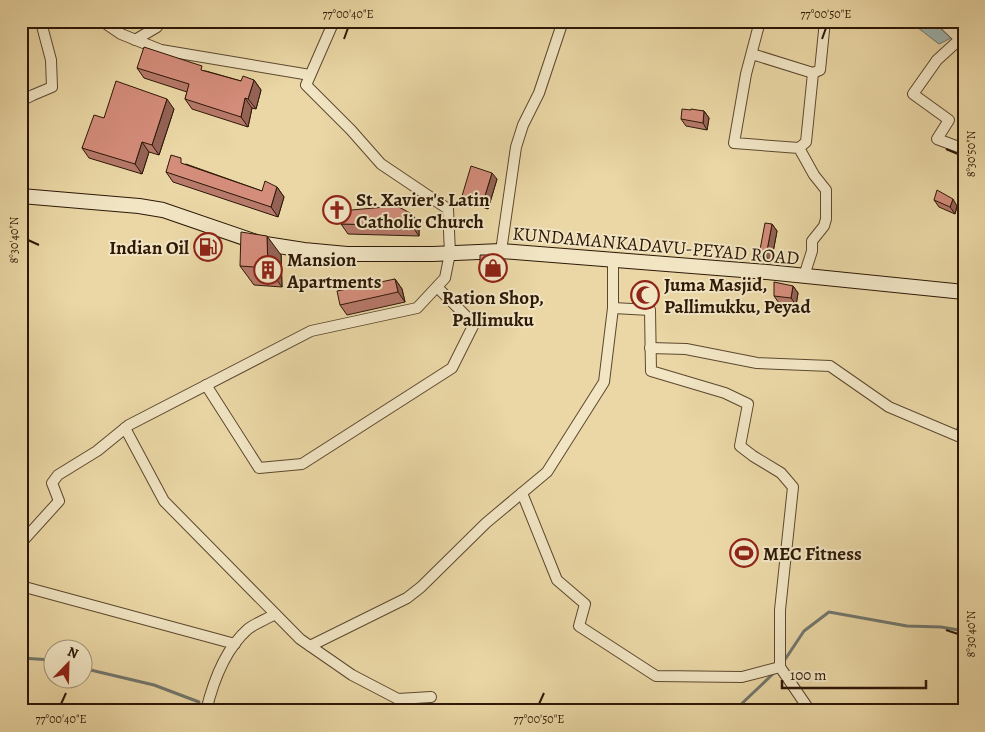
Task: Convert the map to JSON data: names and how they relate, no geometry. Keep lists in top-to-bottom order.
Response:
{
  "streets": {
    "main road": ["KUNDAMANKADAVU-PEYAD ROAD"]
  },
  "places": {
    "church": ["St. Xavier's Latin Catholic Church"],
    "fuel station": ["Indian Oil"],
    "shop": ["Ration Shop, Pallimuku"],
    "building": ["Mansion Apartments"],
    "mosque": ["Juma Masjid, Pallimukku, Peyad"],
    "sports": ["MEC Fitness"]
  },
  "scale_bar": "100 m",
  "north": "top right",
  "coordinates": [
    "77°00'40\"E",
    "77°00'50\"E",
    "8°30'50\"N",
    "8°30'40\"N"
  ]
}
